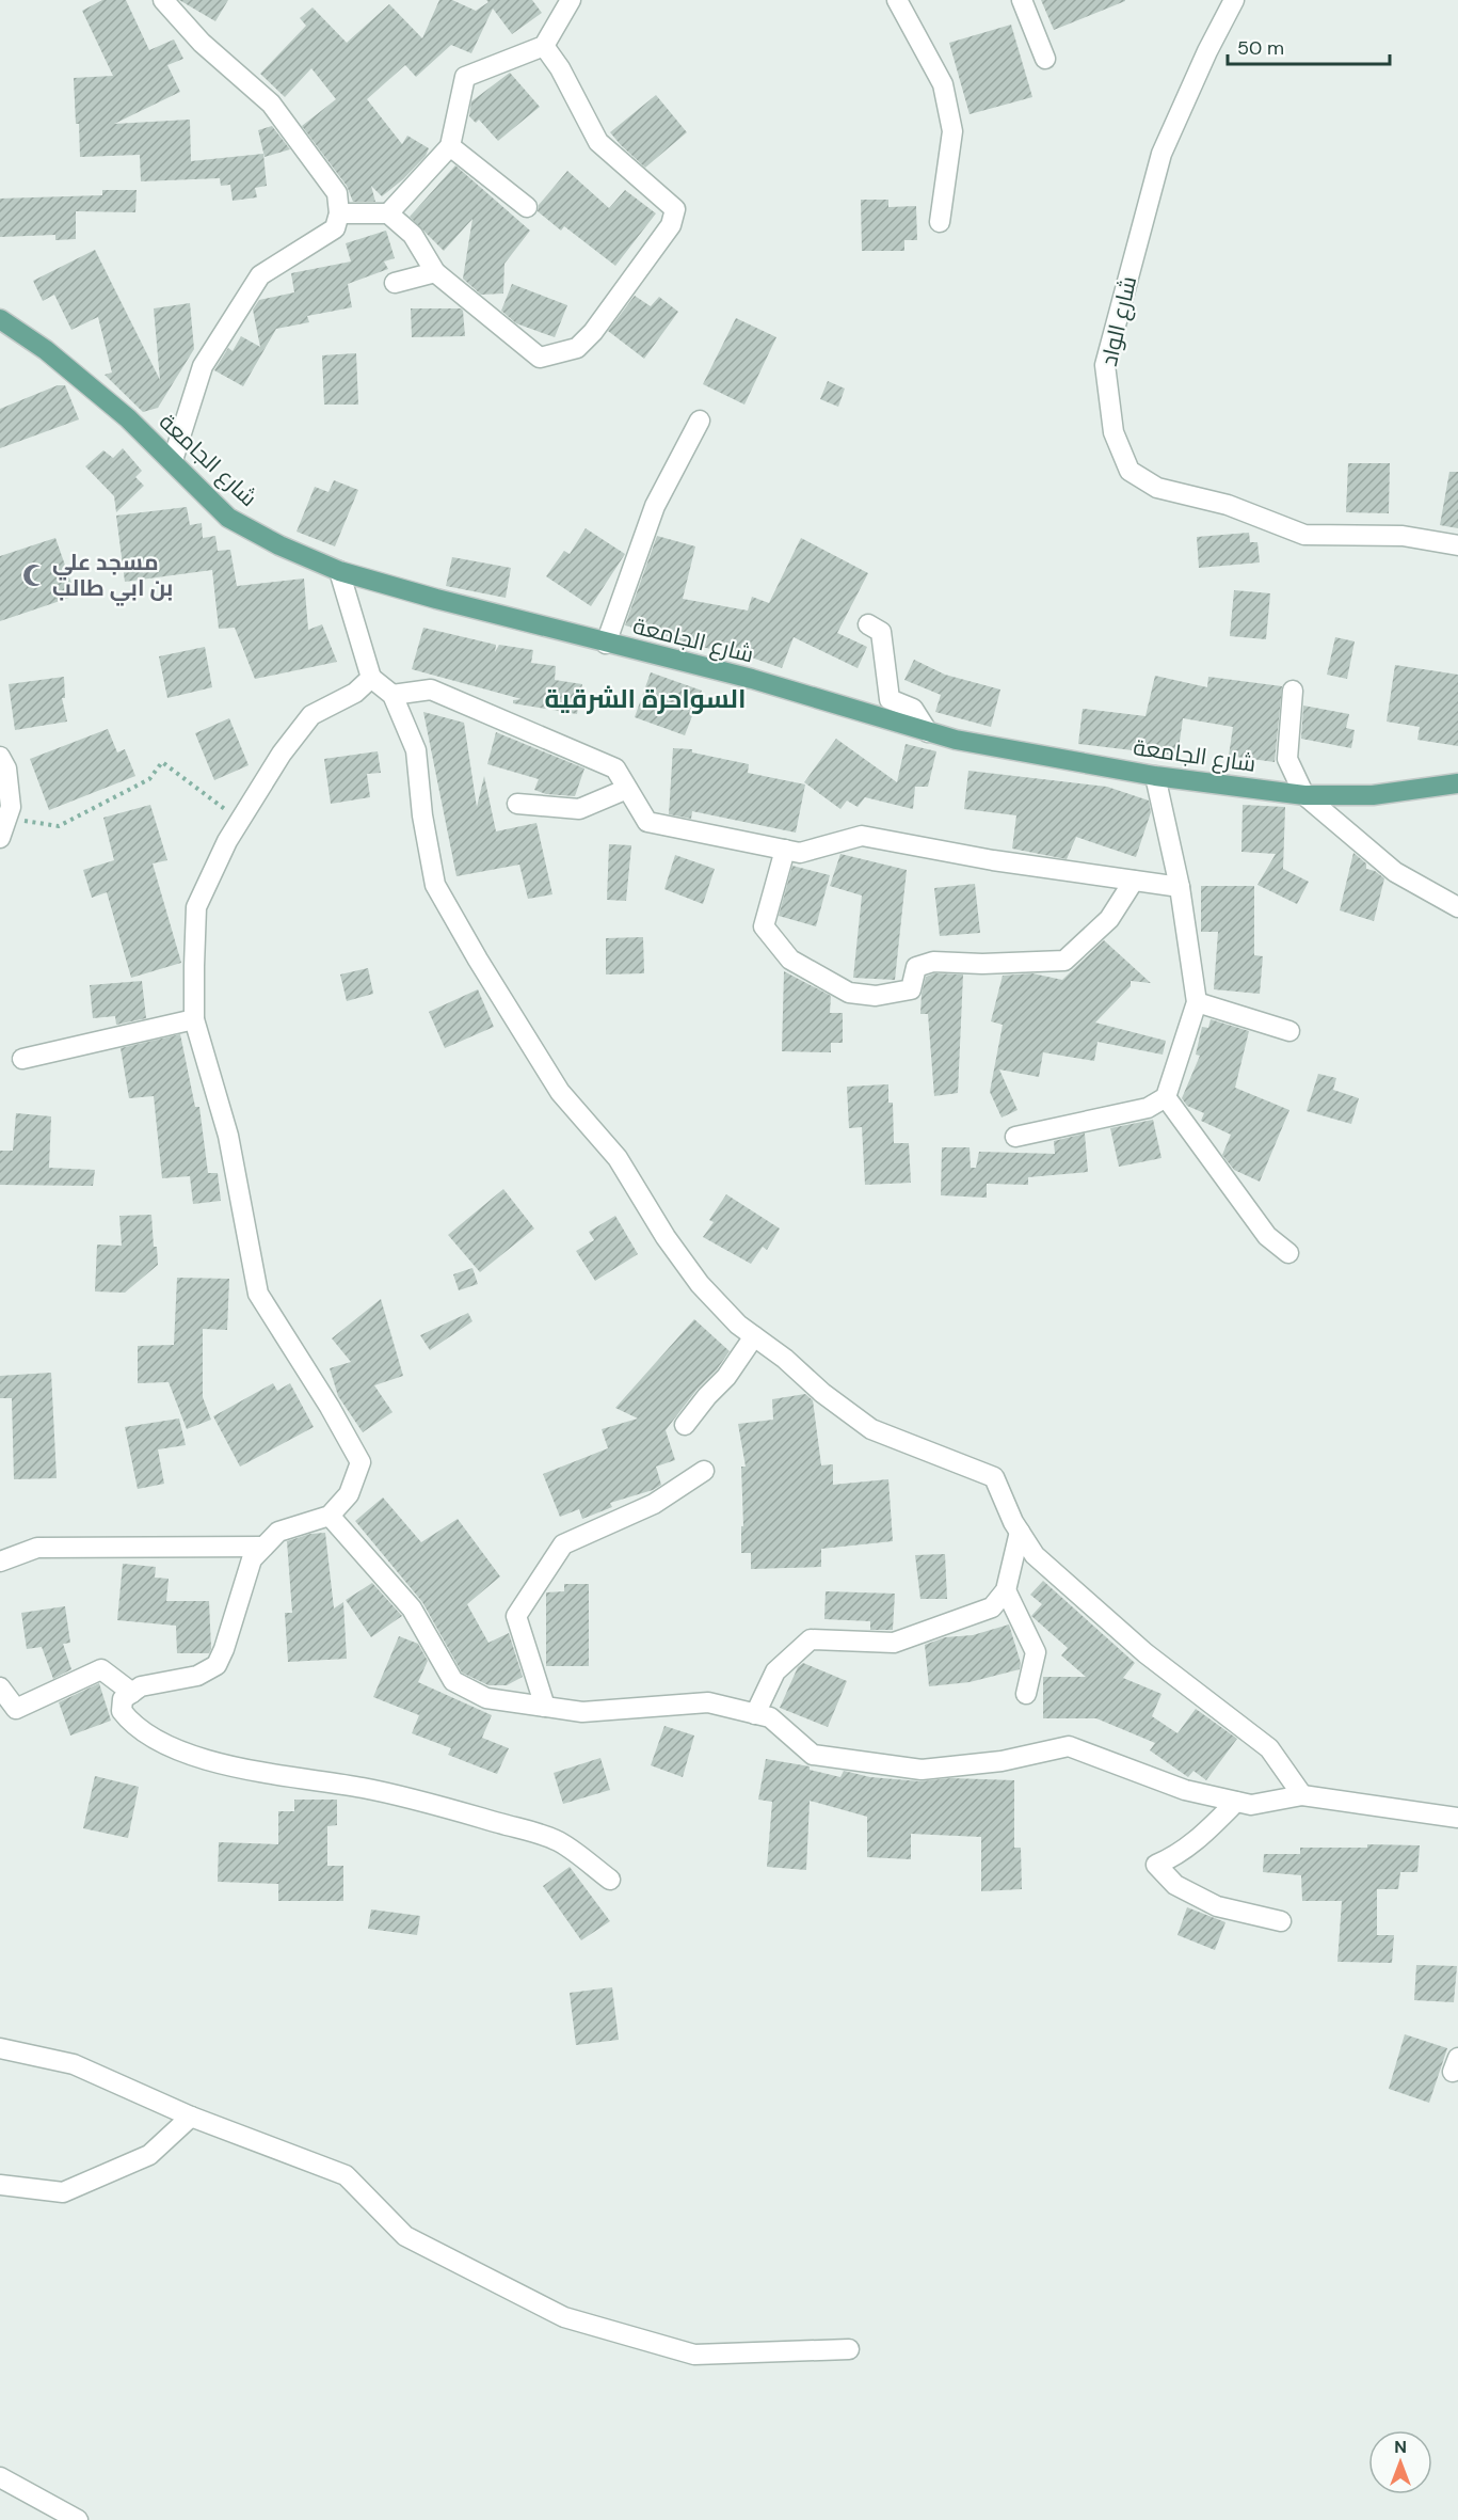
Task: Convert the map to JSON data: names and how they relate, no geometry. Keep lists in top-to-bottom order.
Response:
{
  "streets": {
    "main road": ["شارع الجامعة"],
    "street": ["شارع الواد"]
  },
  "districts": ["السواحرة الشرقية"],
  "places": {
    "mosque": ["مسجد علي بن ابي طالب"]
  },
  "scale_bar": "50 m",
  "north": "top"
}
